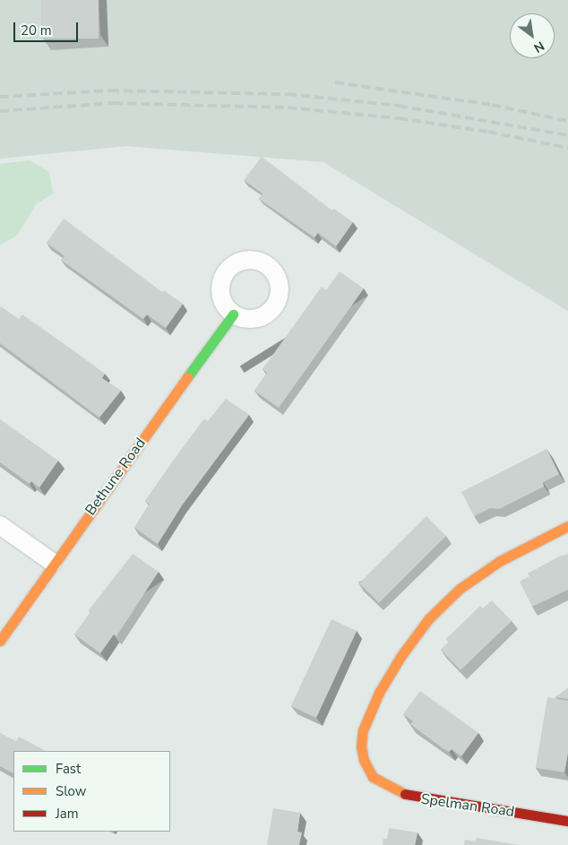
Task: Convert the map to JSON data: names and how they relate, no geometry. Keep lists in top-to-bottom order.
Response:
{
  "streets": {
    "street": ["Bethune Road", "Spelman Road"]
  },
  "legend": ["Fast", "Slow", "Jam"],
  "scale_bar": "20 m",
  "north": "bottom right"
}
